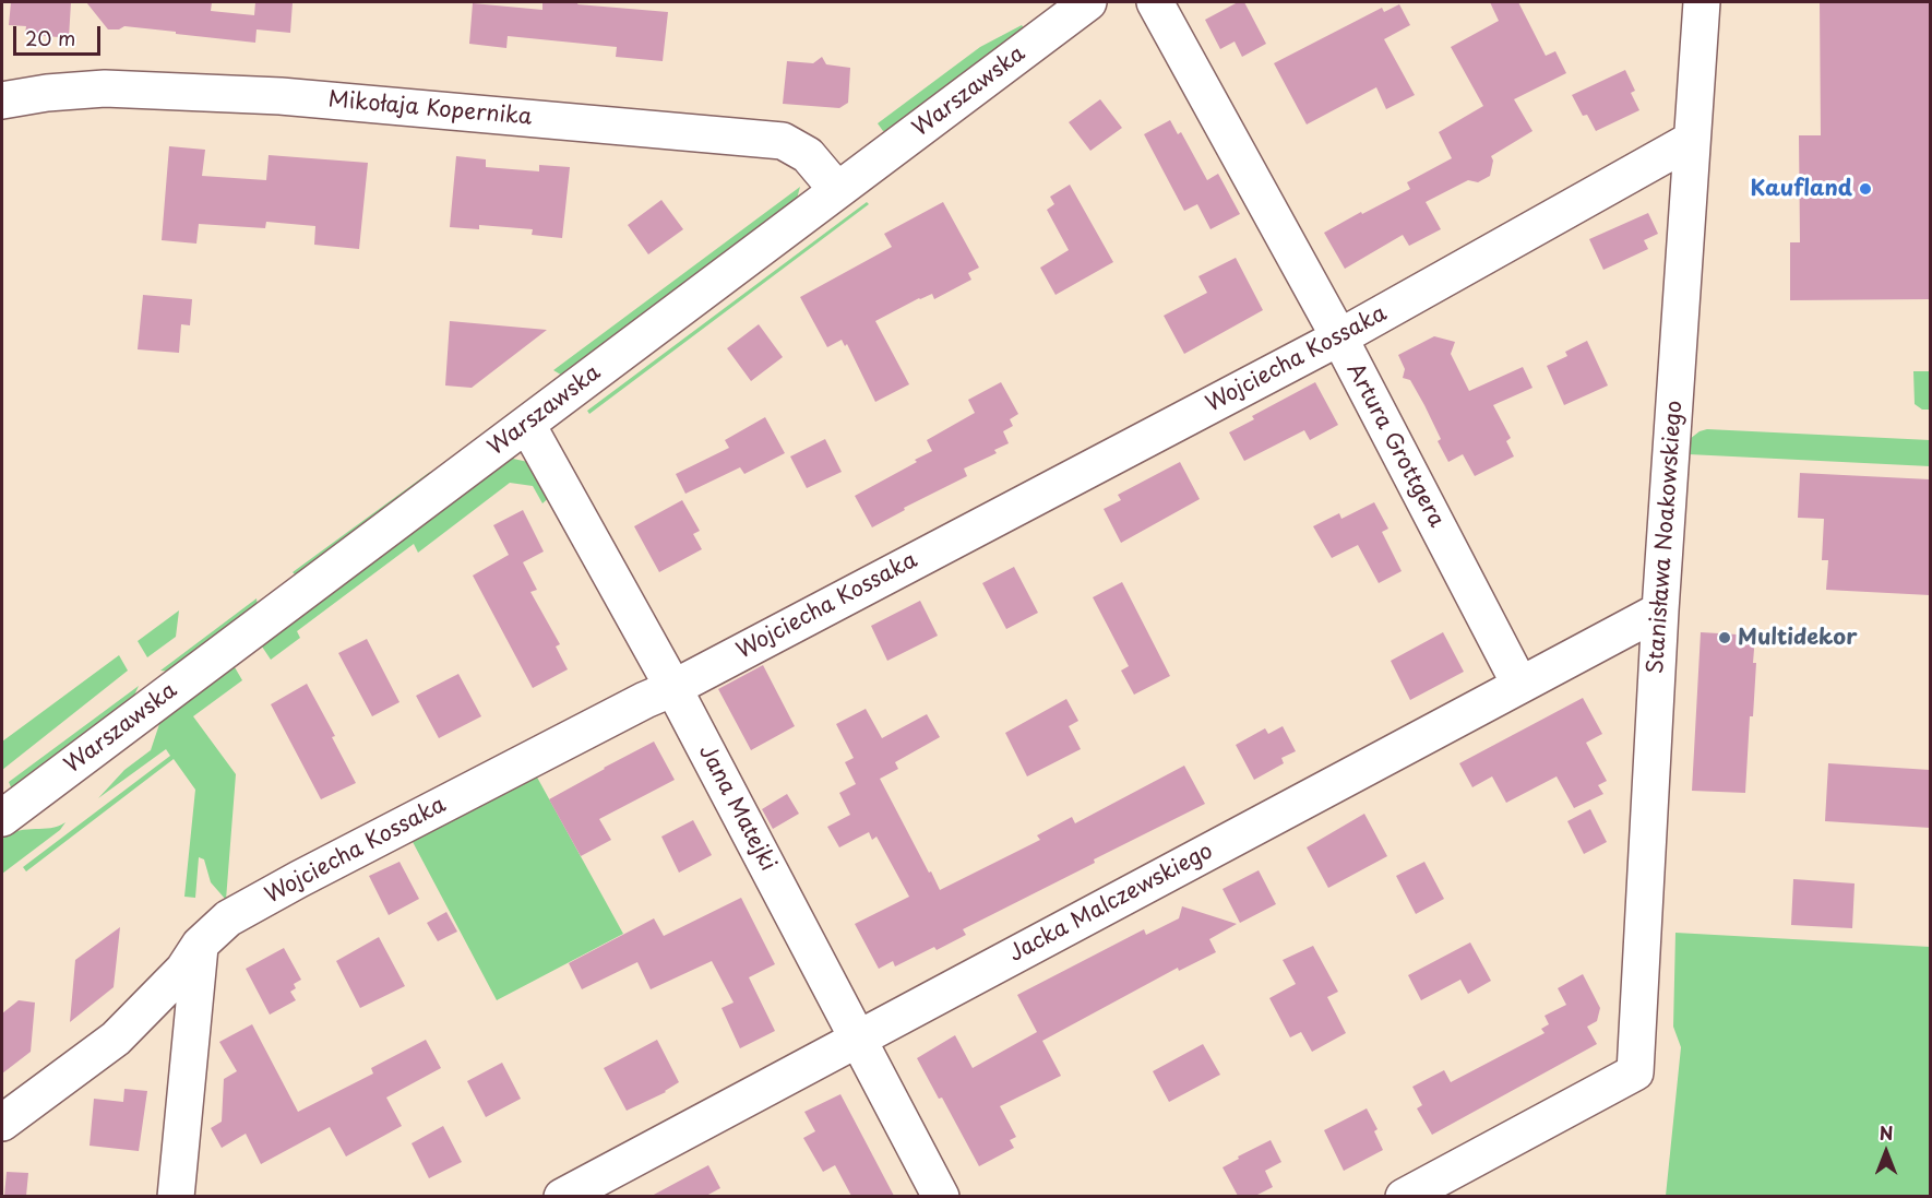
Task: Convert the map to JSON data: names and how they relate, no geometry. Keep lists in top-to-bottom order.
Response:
{
  "streets": {
    "street": [
      "Warszawska",
      "Mikołaja Kopernika",
      "Wojciecha Kossaka",
      "Artura Grottgera",
      "Stanisława Noakowskiego",
      "Jana Matejki",
      "Jacka Malczewskiego"
    ]
  },
  "crossings": [
    ["Warszawska", "Mikołaja Kopernika"],
    ["Warszawska", "Jana Matejki"],
    ["Wojciecha Kossaka", "Artura Grottgera"],
    ["Wojciecha Kossaka", "Stanisława Noakowskiego"],
    ["Wojciecha Kossaka", "Jana Matejki"],
    ["Artura Grottgera", "Jacka Malczewskiego"],
    ["Stanisława Noakowskiego", "Jacka Malczewskiego"],
    ["Jana Matejki", "Jacka Malczewskiego"]
  ],
  "places": ["Kaufland", "Multidekor"],
  "scale_bar": "20 m",
  "north": "top"
}
